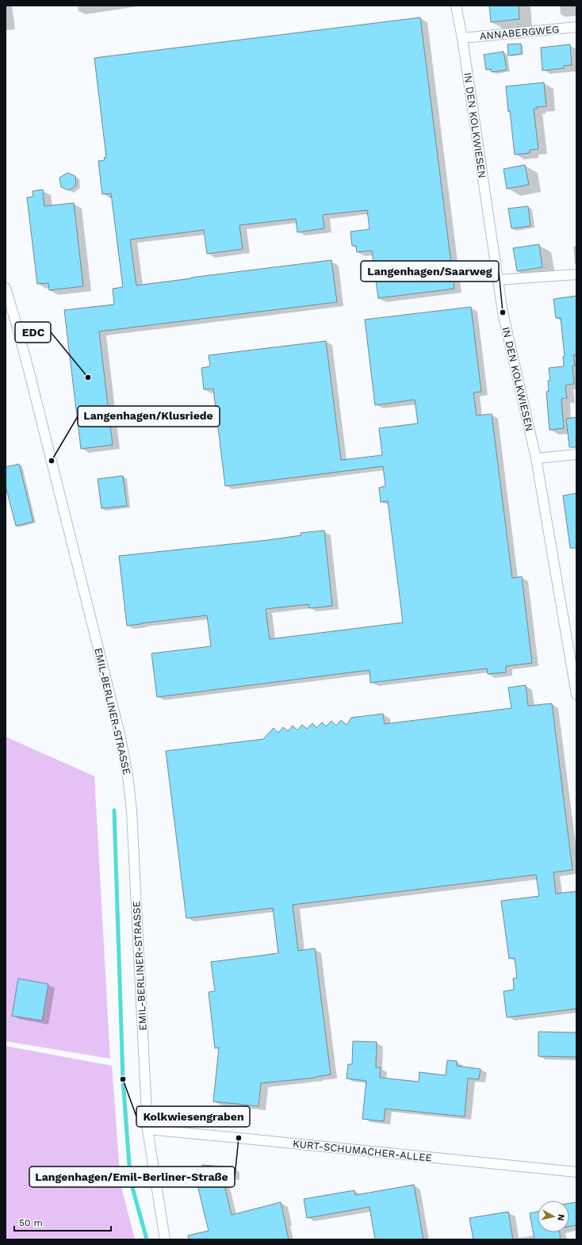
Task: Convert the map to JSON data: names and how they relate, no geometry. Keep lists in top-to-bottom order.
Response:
{
  "streets": {
    "street": [
      "ANNABERGWEG",
      "IN DEN KOLKWIESEN",
      "EMIL-BERLINER-STRASSE",
      "KURT-SCHUMACHER-ALLEE"
    ]
  },
  "crossings": [
    ["ANNABERGWEG", "IN DEN KOLKWIESEN"],
    ["EMIL-BERLINER-STRASSE", "KURT-SCHUMACHER-ALLEE"]
  ],
  "places": [
    "Langenhagen/Saarweg",
    "EDC",
    "Langenhagen/Klusriede",
    "Kolkwiesengraben",
    "Langenhagen/Emil-Berliner-Straße"
  ],
  "scale_bar": "50 m",
  "north": "right"
}
